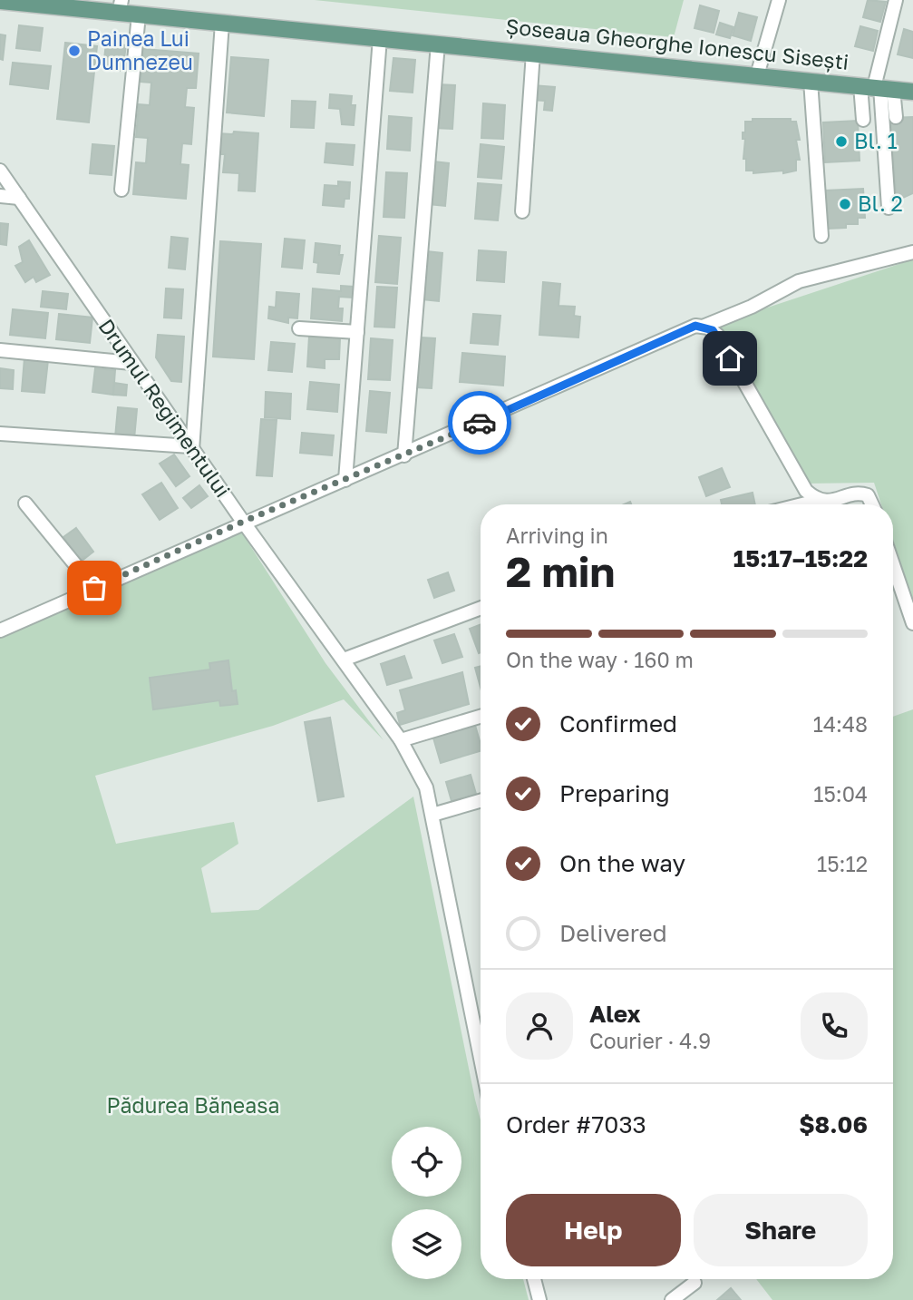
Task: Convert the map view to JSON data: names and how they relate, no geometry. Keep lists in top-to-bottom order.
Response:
{
  "streets": {
    "main road": ["Șoseaua Gheorghe Ionescu Sisești"],
    "street": ["Drumul Regimentului"]
  },
  "parks": ["Pădurea Băneasa"],
  "places": ["Painea Lui Dumnezeu", "Bl. 1", "Bl. 2"],
  "page": {
    "heading": ["2 min", "Arriving in", "15:17–15:22"],
    "panel": [
      "Alex",
      "Courier · 4.9",
      "Order #7033",
      "$8.06"
    ],
    "bar": "On the way · 160 m",
    "list": [
      ["Confirmed", "14:48"],
      ["Preparing", "15:04"],
      ["On the way", "15:12"],
      "Delivered"
    ],
    "buttons": ["Help", "Share"]
  }
}
